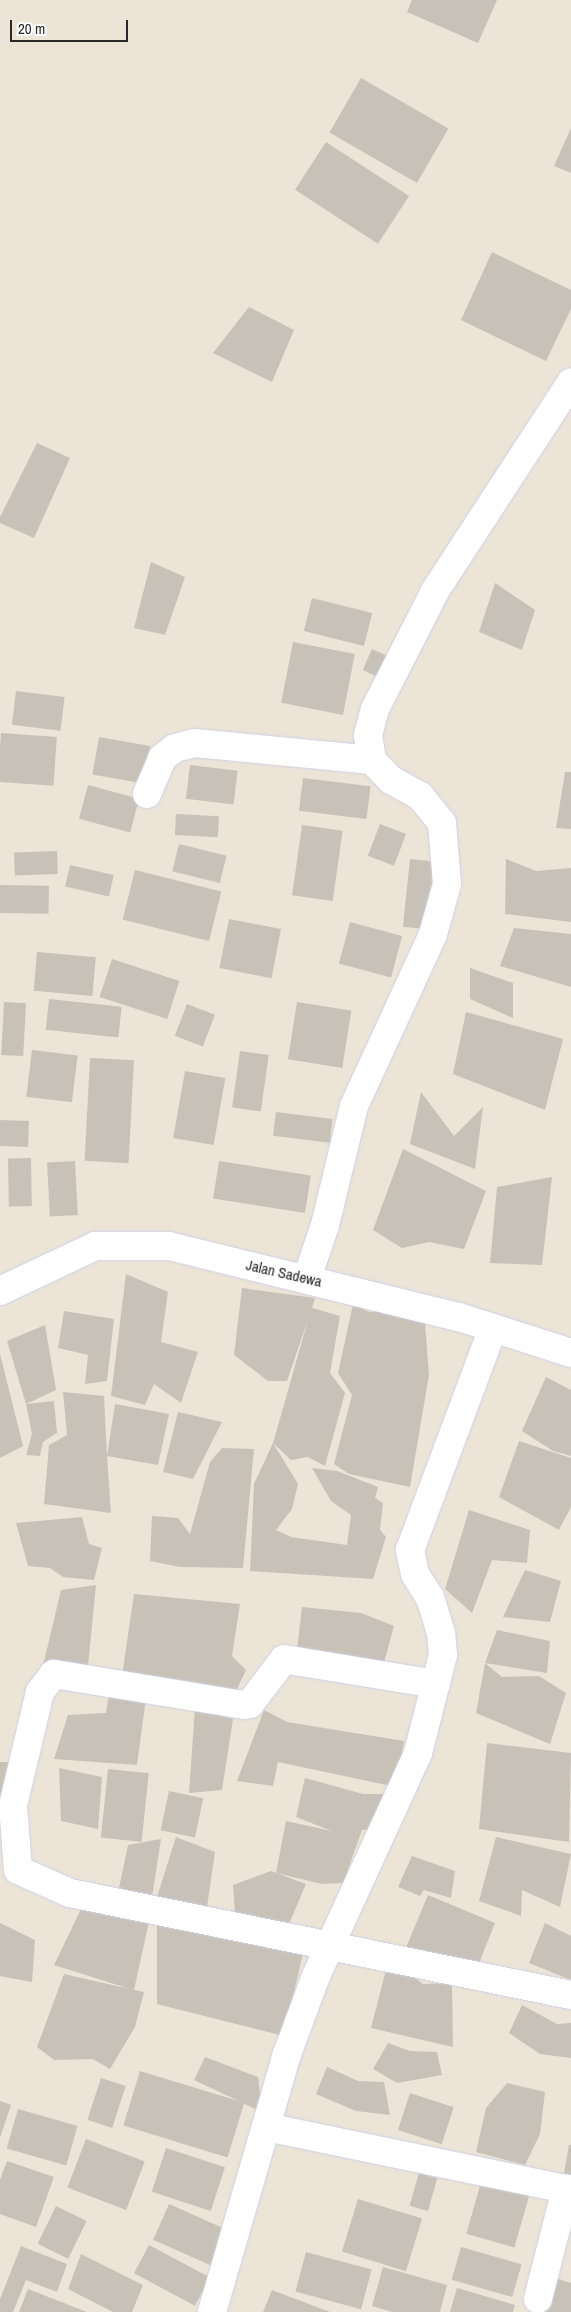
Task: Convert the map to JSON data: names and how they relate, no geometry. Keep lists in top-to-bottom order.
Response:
{
  "streets": {
    "street": ["Jalan Sadewa"]
  },
  "scale_bar": "20 m"
}
